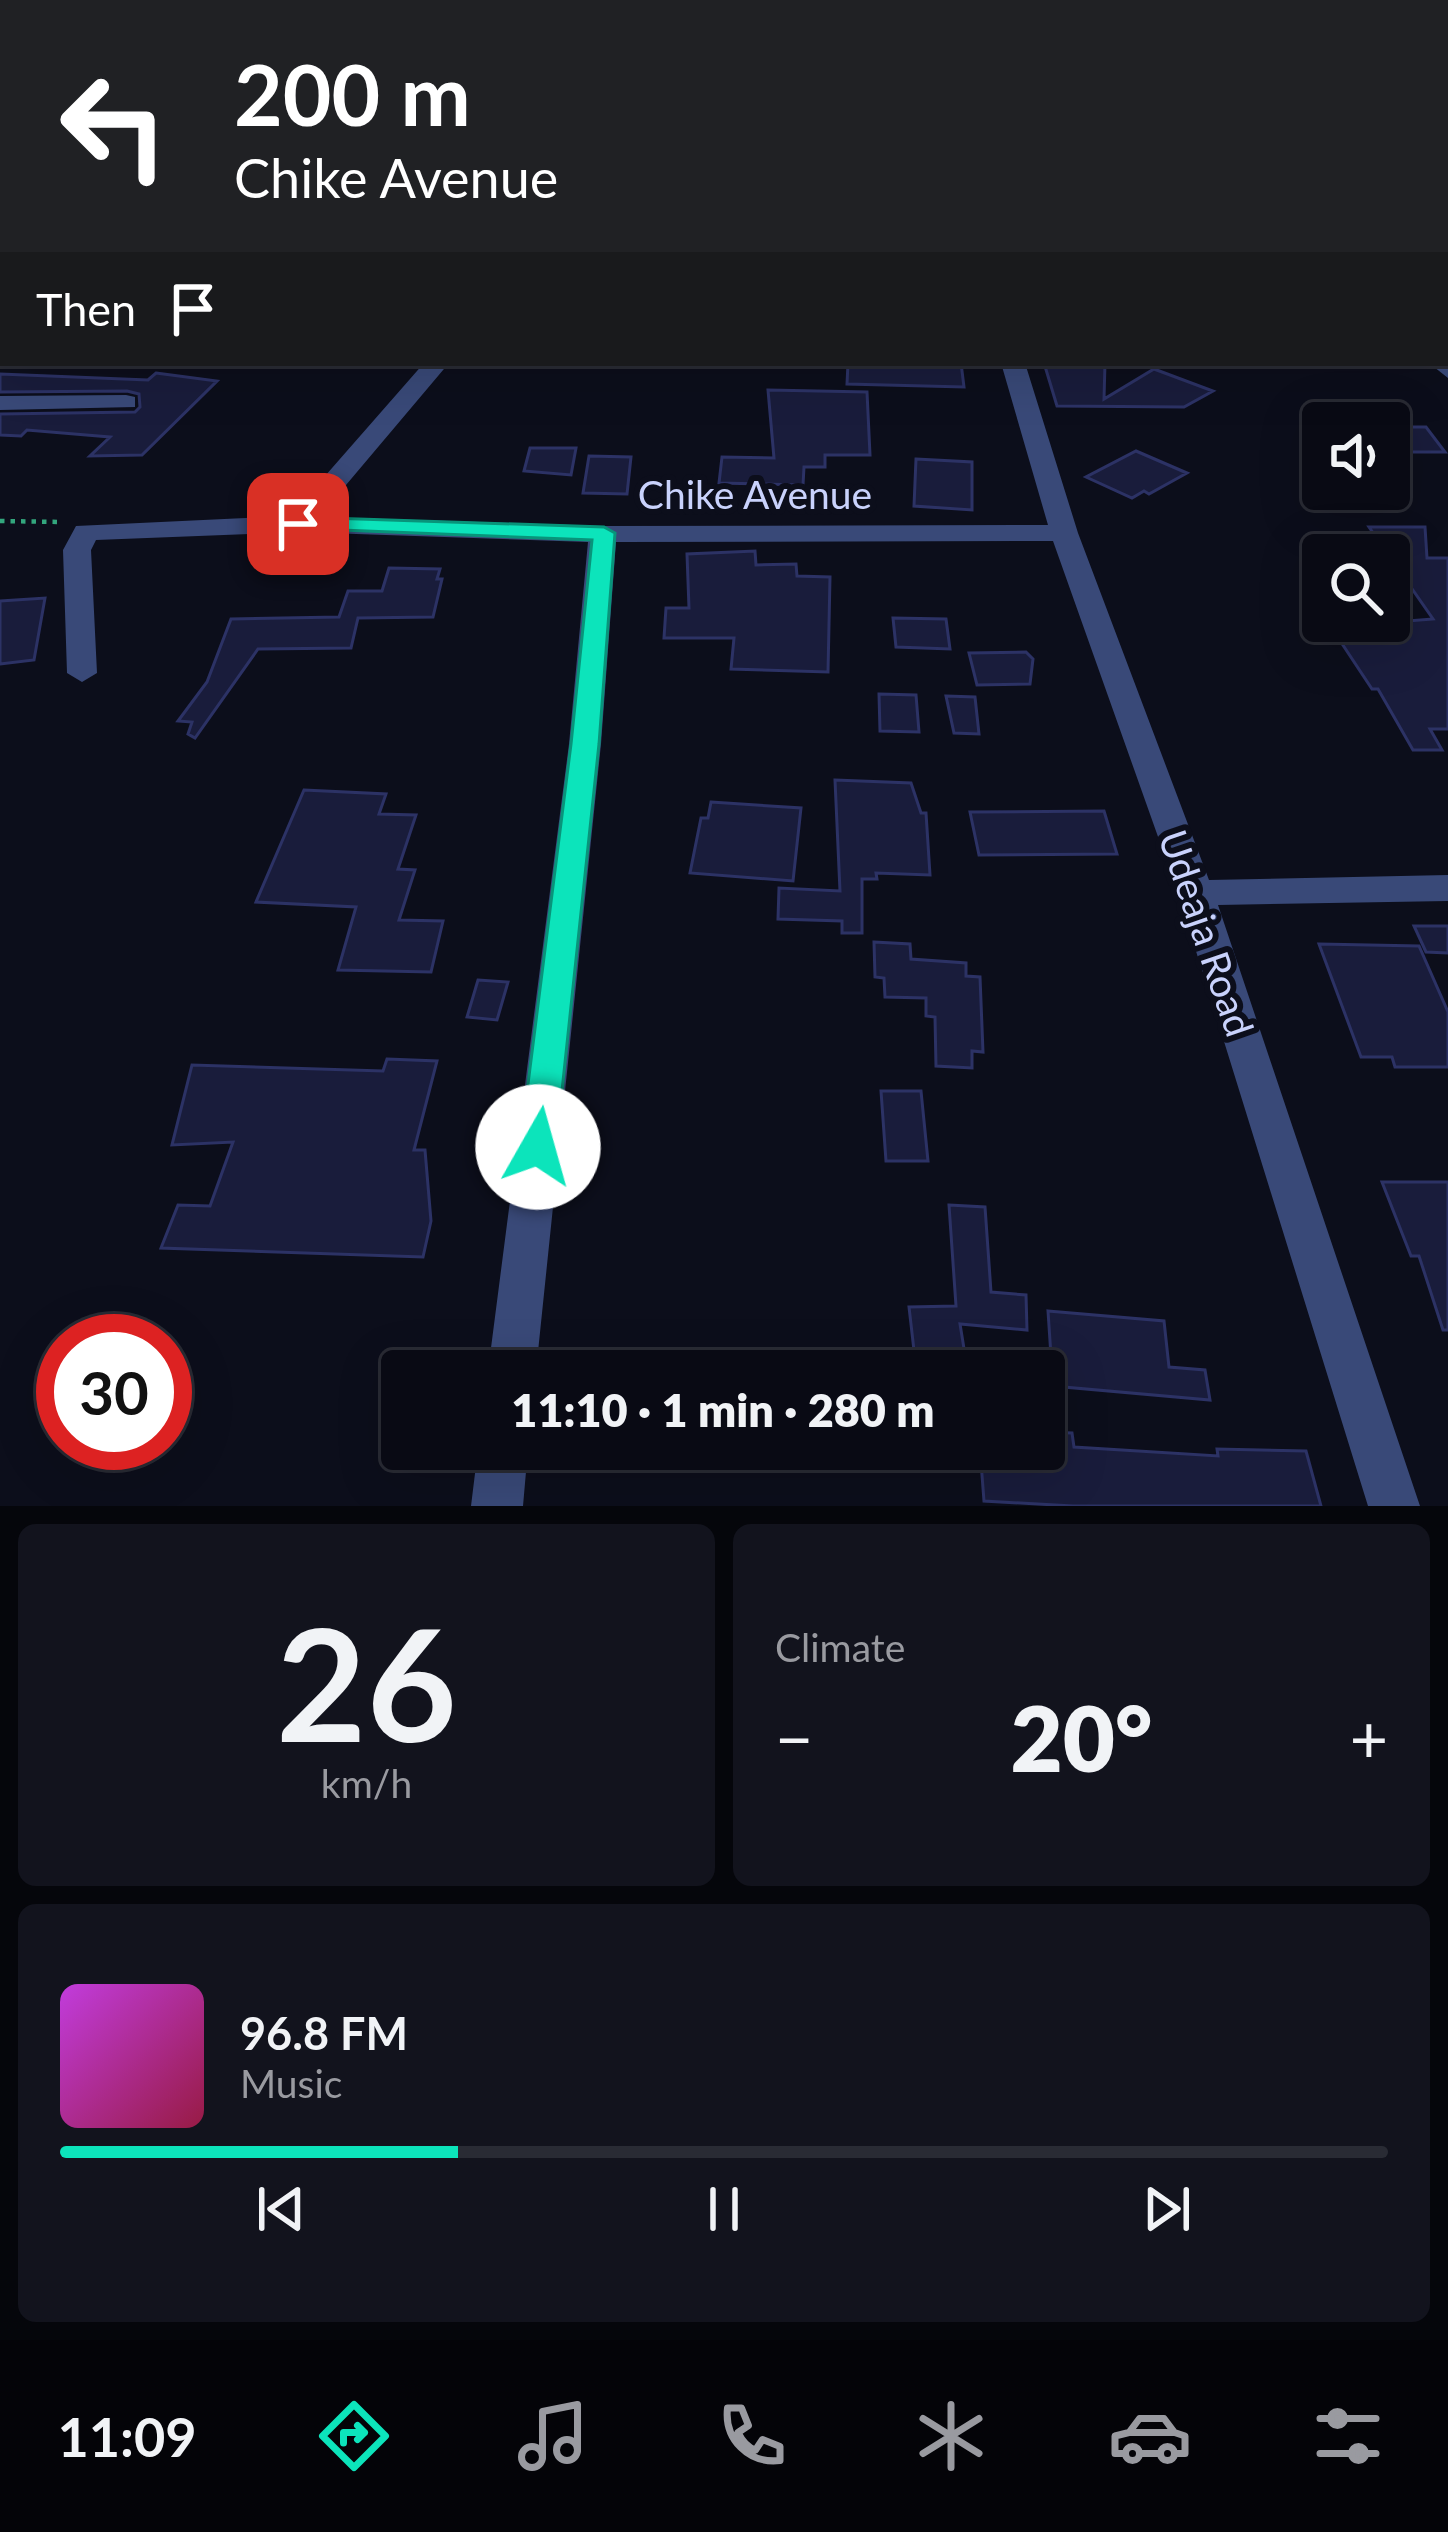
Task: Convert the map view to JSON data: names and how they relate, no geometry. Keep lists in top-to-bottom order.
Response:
{
  "streets": {
    "street": ["Chike Avenue", "Udeaja Road"]
  },
  "crossings": [
    ["Chike Avenue", "Udeaja Road"]
  ],
  "page": {
    "turn": ["200 m", "Chike Avenue"],
    "then": "Then",
    "limit": "30",
    "trip": "11:10 · 1 min · 280 m",
    "tile": [
      ["26", "km/h"],
      "Climate"
    ],
    "heat": ["−", "20°", "+"],
    "song": ["96.8 FM", "Music"],
    "tabs": "11:09"
  }
}
